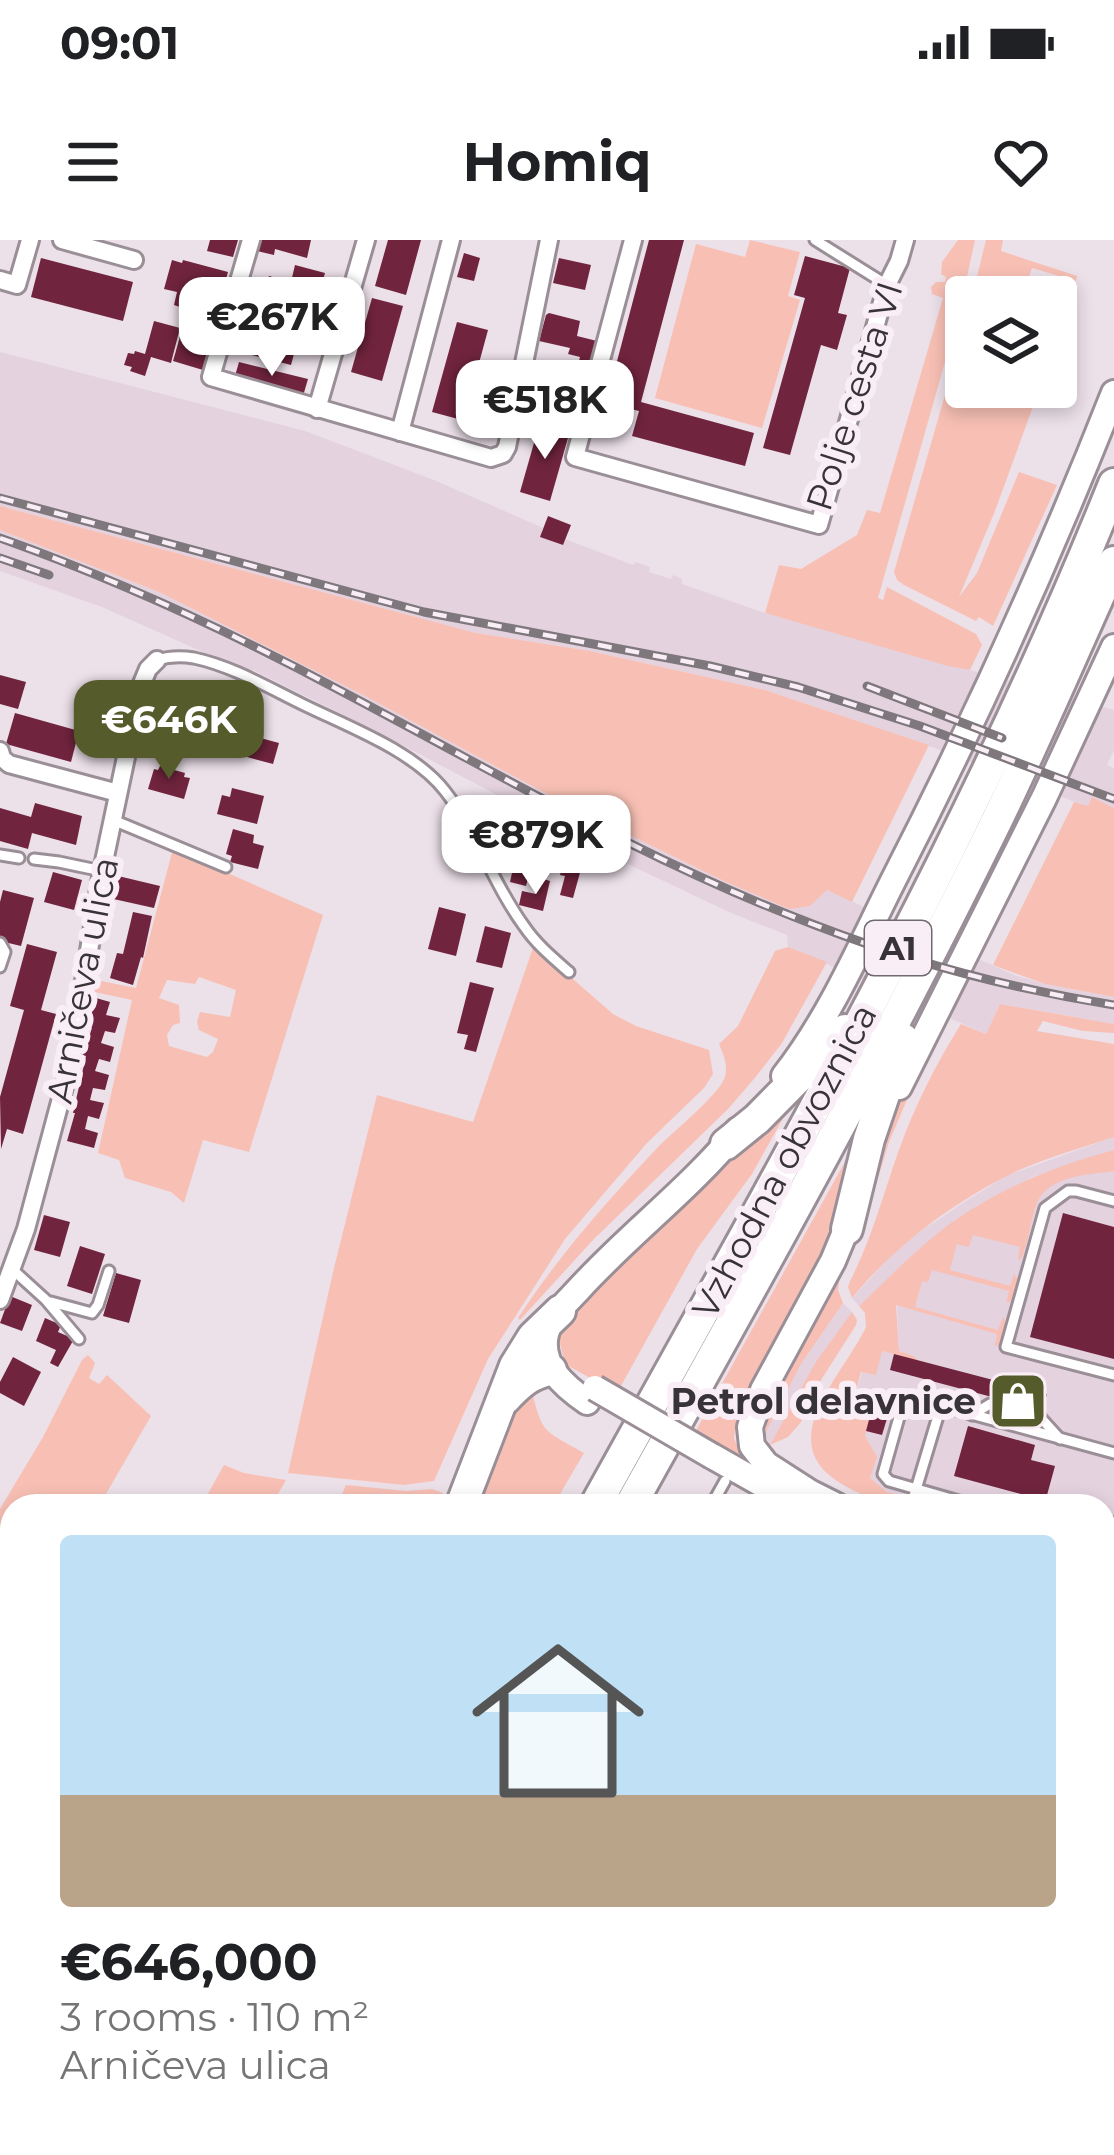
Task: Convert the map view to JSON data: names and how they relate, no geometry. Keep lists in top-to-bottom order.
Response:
{
  "streets": {
    "highway": ["A1", "Vzhodna obvoznica"],
    "street": ["Polje cesta VI", "Arničeva ulica"]
  },
  "places": {
    "shop": ["Petrol delavnice"]
  },
  "page": {
    "status": "09:01",
    "header": "Homiq",
    "price": [
      "€267K",
      "€518K",
      "€646K",
      "€879K"
    ],
    "list": [
      {
        "name": "€646,000",
        "note": "3 rooms · 110 m² · Arničeva ulica"
      }
    ]
  }
}
